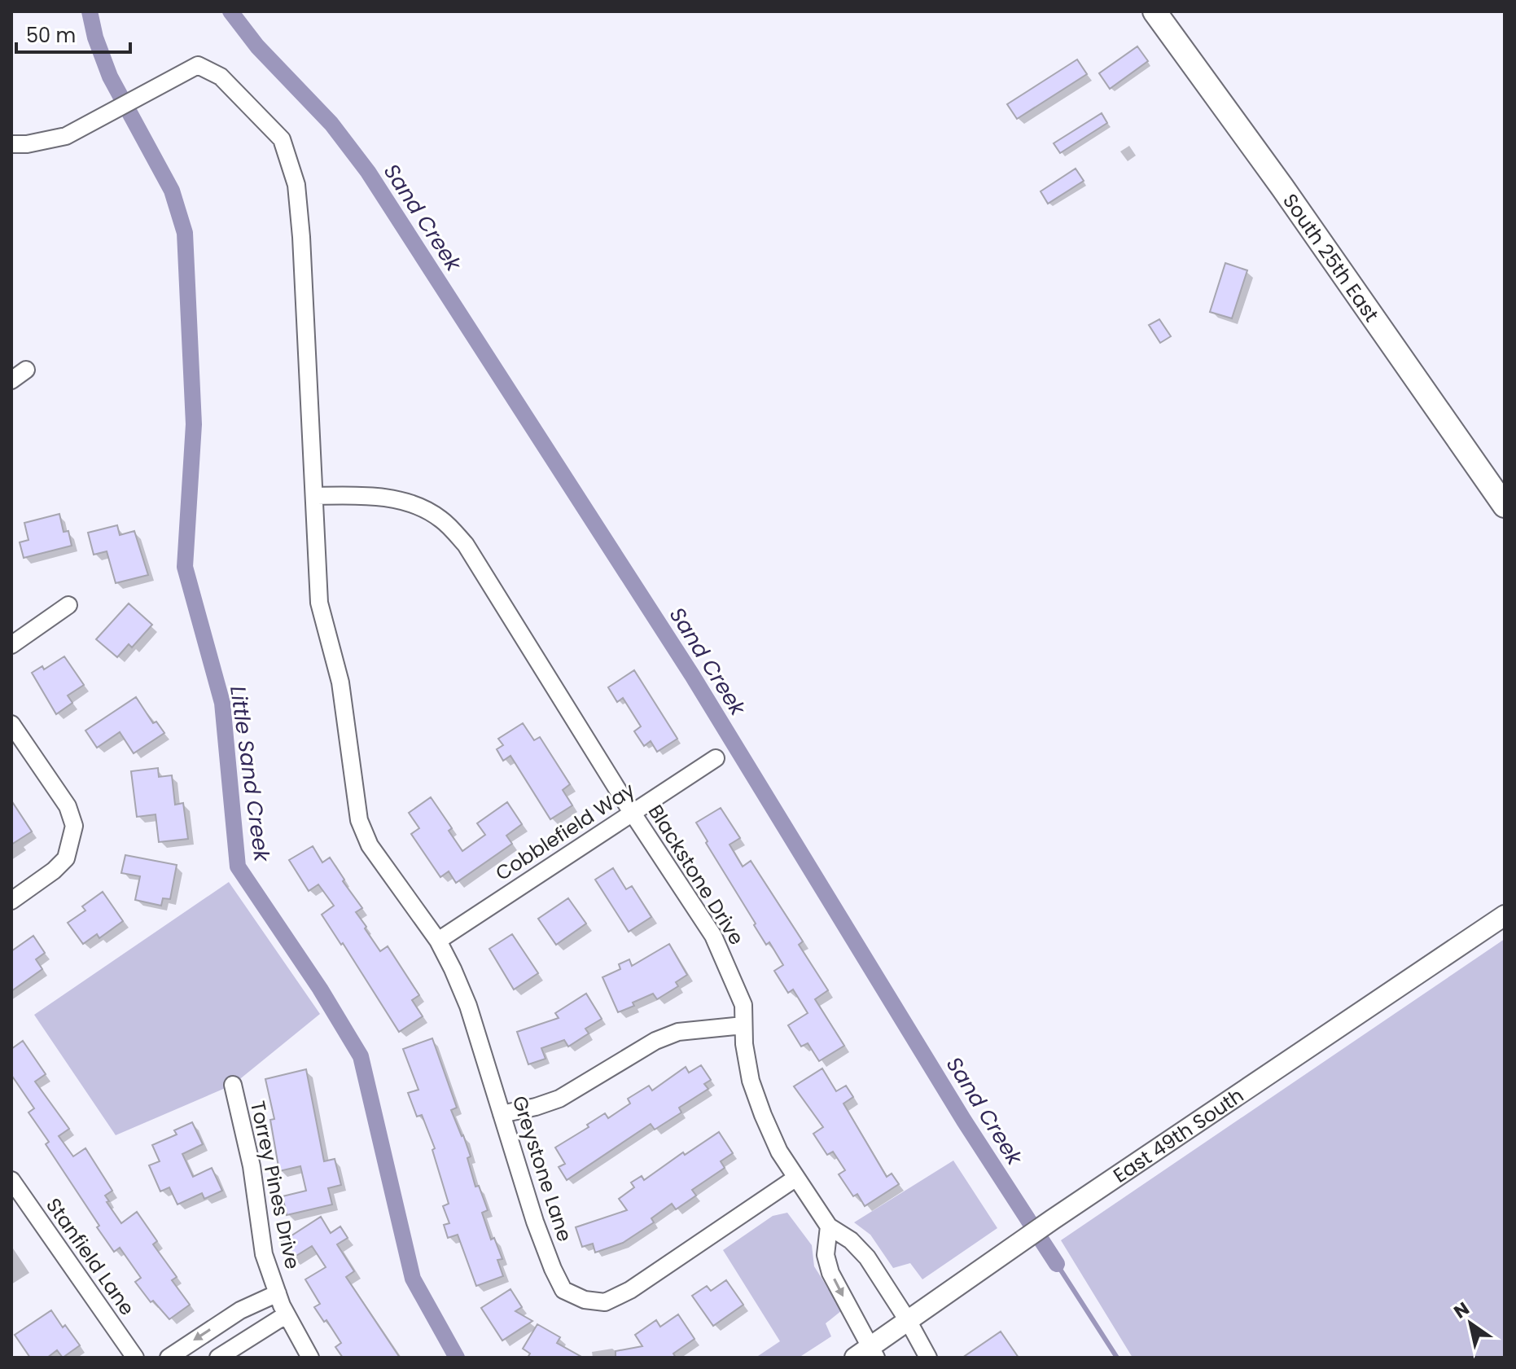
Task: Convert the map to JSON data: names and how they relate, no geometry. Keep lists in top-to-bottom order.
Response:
{
  "streets": {
    "main road": ["South 25th East"],
    "street": [
      "Cobblefield Way",
      "Blackstone Drive",
      "East 49th South",
      "Greystone Lane",
      "Torrey Pines Drive",
      "Stanfield Lane"
    ]
  },
  "crossings": [
    ["Cobblefield Way", "Blackstone Drive"],
    ["Cobblefield Way", "Greystone Lane"],
    ["Blackstone Drive", "East 49th South"],
    ["Blackstone Drive", "Greystone Lane"]
  ],
  "water": ["Sand Creek", "Little Sand Creek"],
  "scale_bar": "50 m",
  "north": "top left"
}
